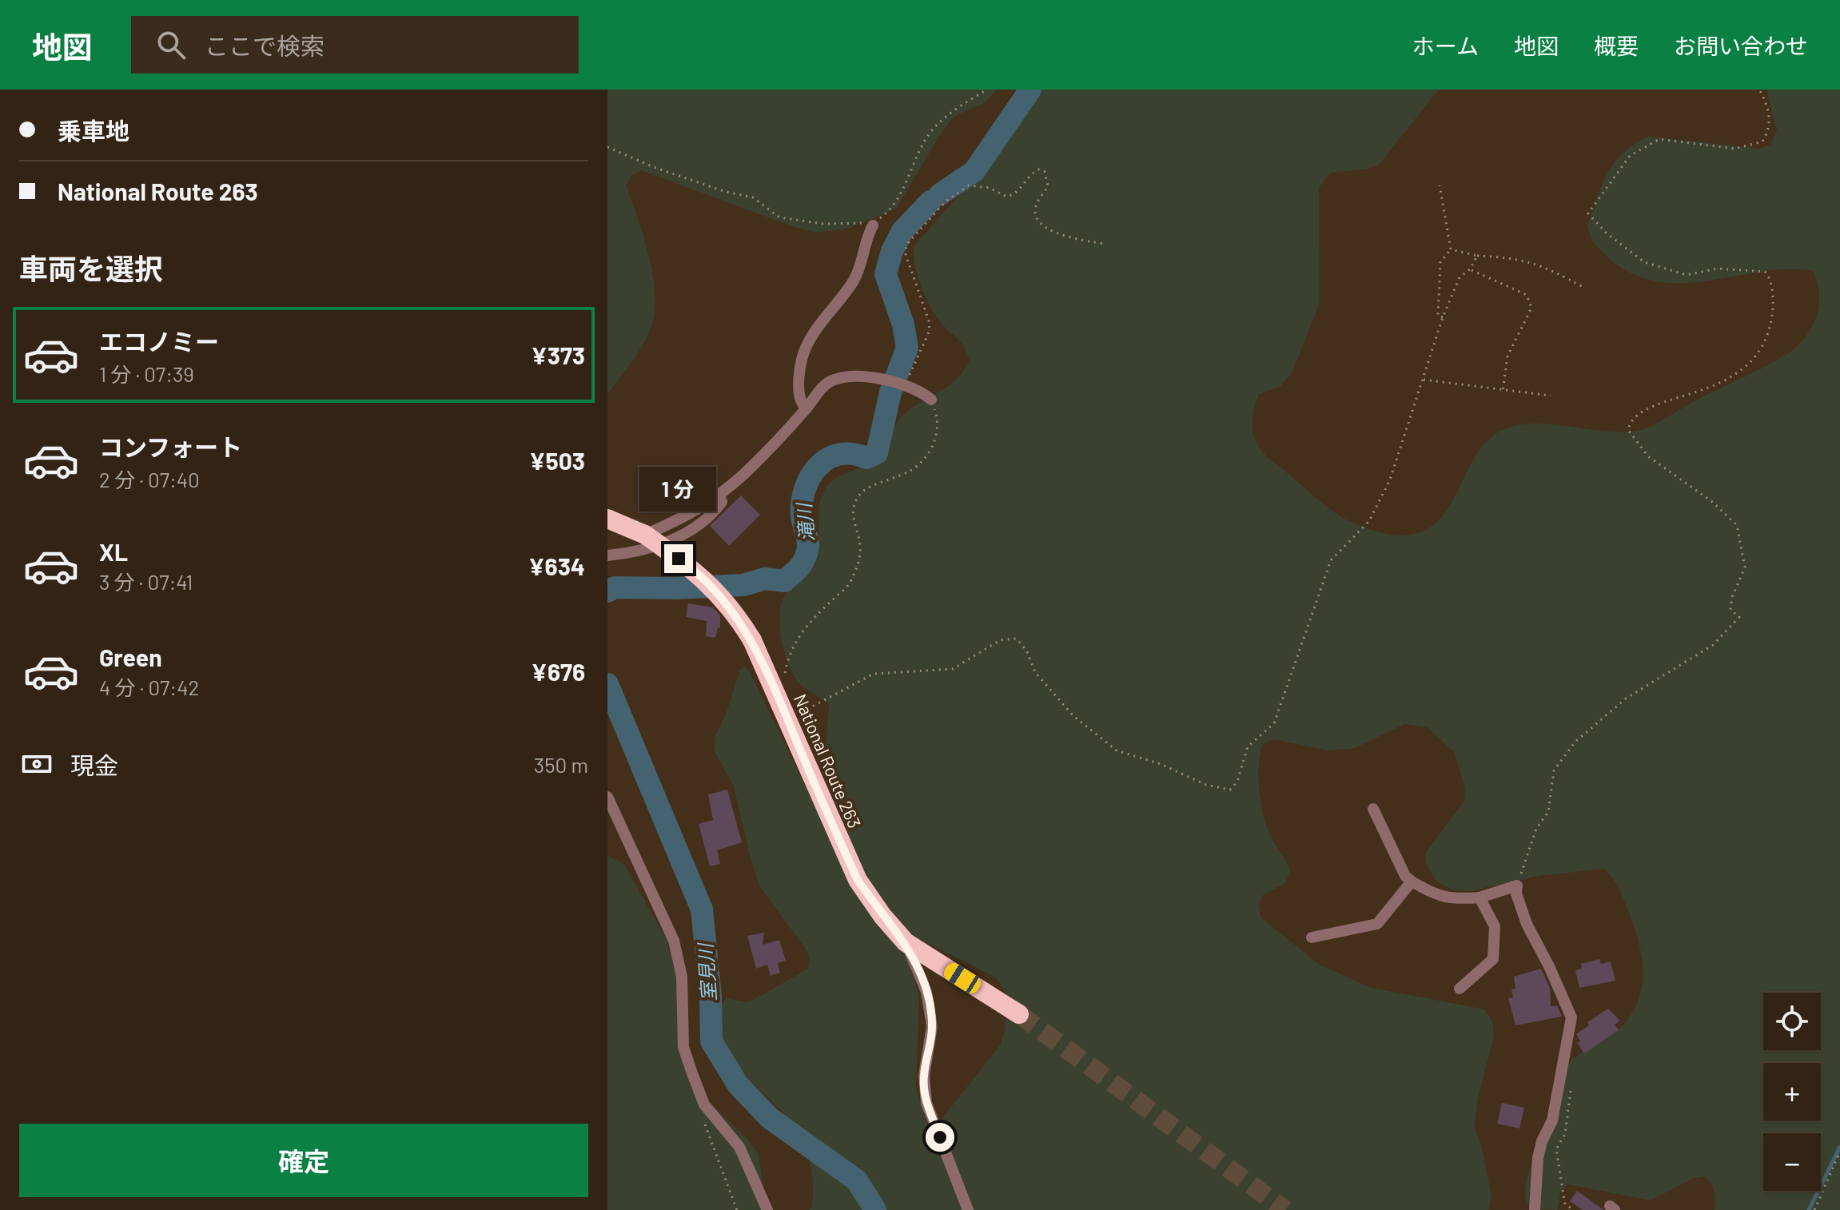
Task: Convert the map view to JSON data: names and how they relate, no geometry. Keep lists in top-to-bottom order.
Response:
{
  "streets": {
    "highway": ["National Route 263"]
  },
  "water": ["滝川", "室見川"],
  "page": {
    "header": "地図",
    "search": "ここで検索",
    "nav": [
      "ホーム",
      "地図",
      "概要",
      "お問い合わせ"
    ],
    "banner": ["乗車地", "National Route 263"],
    "heading": "車両を選択",
    "list": [
      {
        "name": "エコノミー",
        "note": "1 分 · 07:39",
        "value": "¥373"
      },
      {
        "name": "コンフォート",
        "note": "2 分 · 07:40",
        "value": "¥503"
      },
      {
        "name": "XL",
        "note": "3 分 · 07:41",
        "value": "¥634"
      },
      {
        "name": "Green",
        "note": "4 分 · 07:42",
        "value": "¥676"
      }
    ],
    "bubble": "1 分",
    "pay": ["現金", "350 m"],
    "map_buttons": ["+", "−"],
    "buttons": "確定"
  }
}
